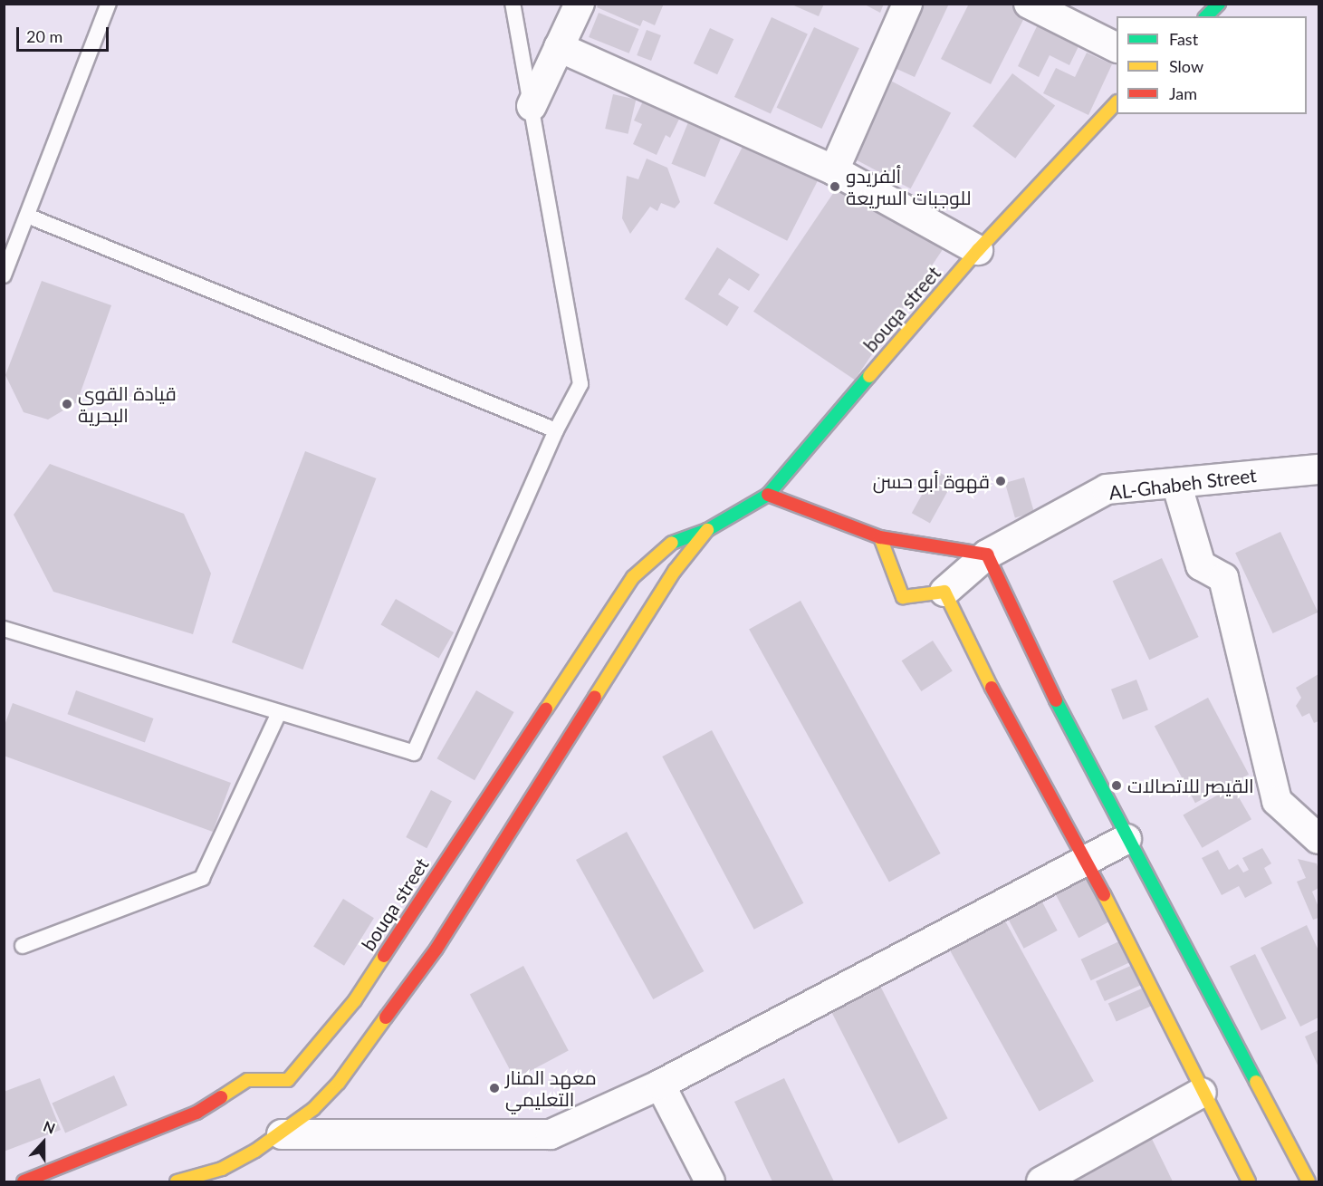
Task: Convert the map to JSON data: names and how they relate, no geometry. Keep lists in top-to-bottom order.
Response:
{
  "streets": {
    "street": ["bouqa street", "AL-Ghabeh Street"]
  },
  "places": [
    "ألفريدو للوجبات السريعة",
    "قيادة القوى البحرية",
    "قهوة أبو حسن",
    "القيصر للاتصالات",
    "معهد المنار التعليمي"
  ],
  "legend": ["Fast", "Slow", "Jam"],
  "scale_bar": "20 m",
  "north": "top"
}
